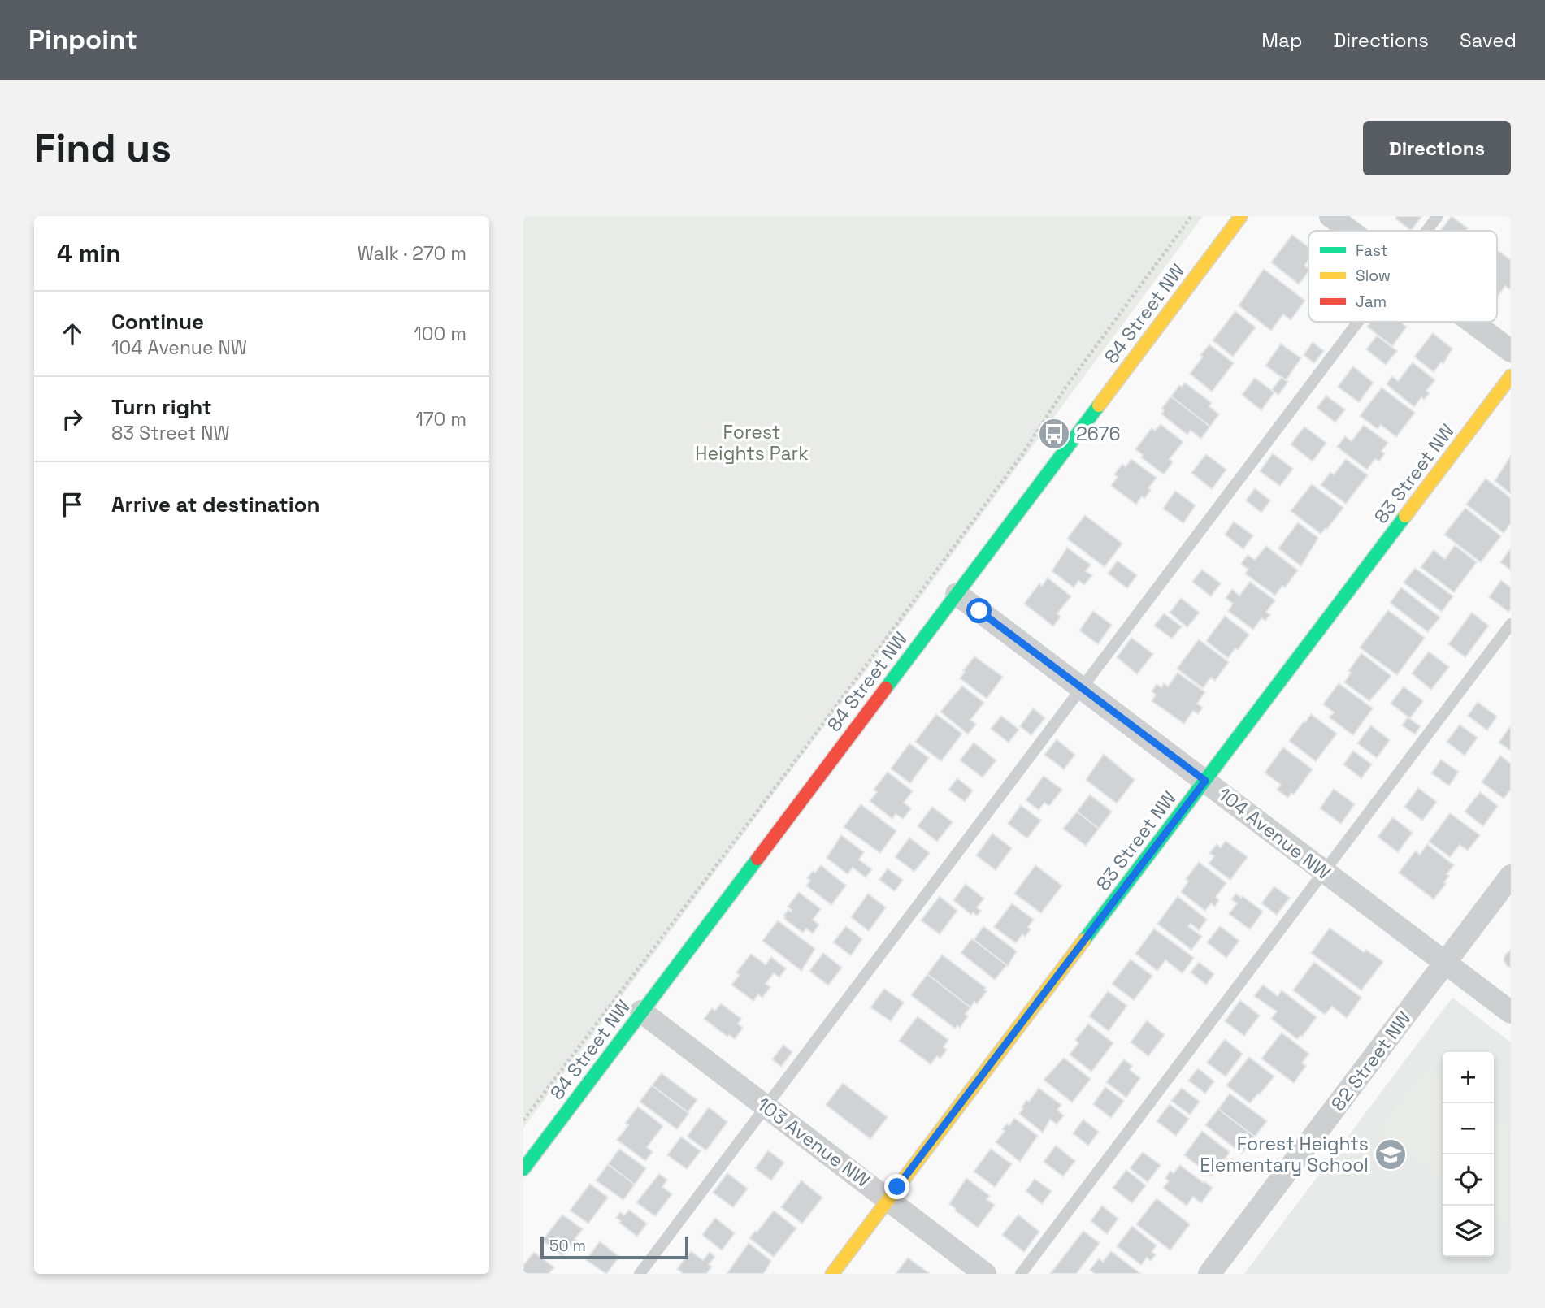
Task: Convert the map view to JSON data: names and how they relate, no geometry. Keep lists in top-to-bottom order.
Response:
{
  "streets": {
    "main road": ["84 Street NW", "83 Street NW"],
    "street": ["104 Avenue NW", "82 Street NW", "103 Avenue NW"]
  },
  "crossings": [
    ["84 Street NW", "104 Avenue NW"],
    ["84 Street NW", "103 Avenue NW"],
    ["83 Street NW", "104 Avenue NW"],
    ["83 Street NW", "103 Avenue NW"],
    ["104 Avenue NW", "82 Street NW"]
  ],
  "parks": ["Forest Heights Park"],
  "places": {
    "bus stop": ["2676"],
    "school or university": ["Forest Heights Elementary School"]
  },
  "legend": ["Fast", "Slow", "Jam"],
  "scale_bar": "50 m",
  "page": {
    "header": "Pinpoint",
    "nav": ["Map", "Directions", "Saved"],
    "buttons": "Directions",
    "title": "Find us",
    "heading": ["4 min", "Walk · 270 m"],
    "list": [
      ["Continue", "104 Avenue NW", "100 m"],
      ["Turn right", "83 Street NW", "170 m"],
      "Arrive at destination"
    ],
    "map_buttons": ["+", "−"],
    "scale": "50 m"
  }
}
